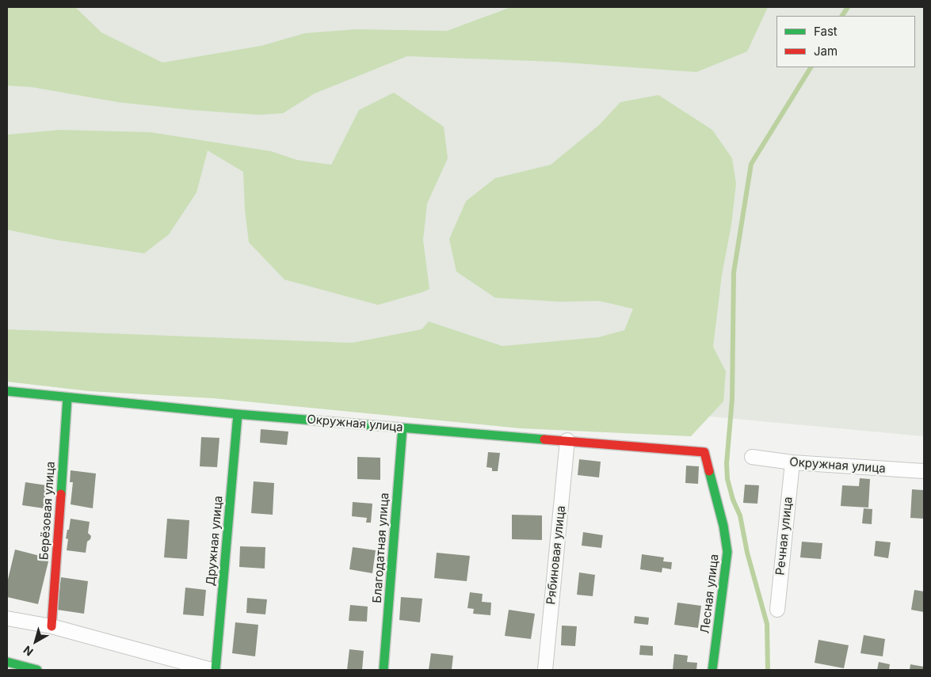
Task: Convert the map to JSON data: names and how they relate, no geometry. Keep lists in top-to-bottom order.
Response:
{
  "streets": {
    "street": [
      "Окружная улица",
      "Берёзовая улица",
      "Речная улица",
      "Дружная улица",
      "Благодатная улица",
      "Рябиновая улица",
      "Лесная улица"
    ]
  },
  "crossings": [
    ["Окружная улица", "Берёзовая улица"],
    ["Окружная улица", "Речная улица"],
    ["Окружная улица", "Дружная улица"],
    ["Окружная улица", "Благодатная улица"],
    ["Окружная улица", "Рябиновая улица"],
    ["Окружная улица", "Лесная улица"]
  ],
  "legend": ["Fast", "Jam"],
  "north": "bottom left"
}
